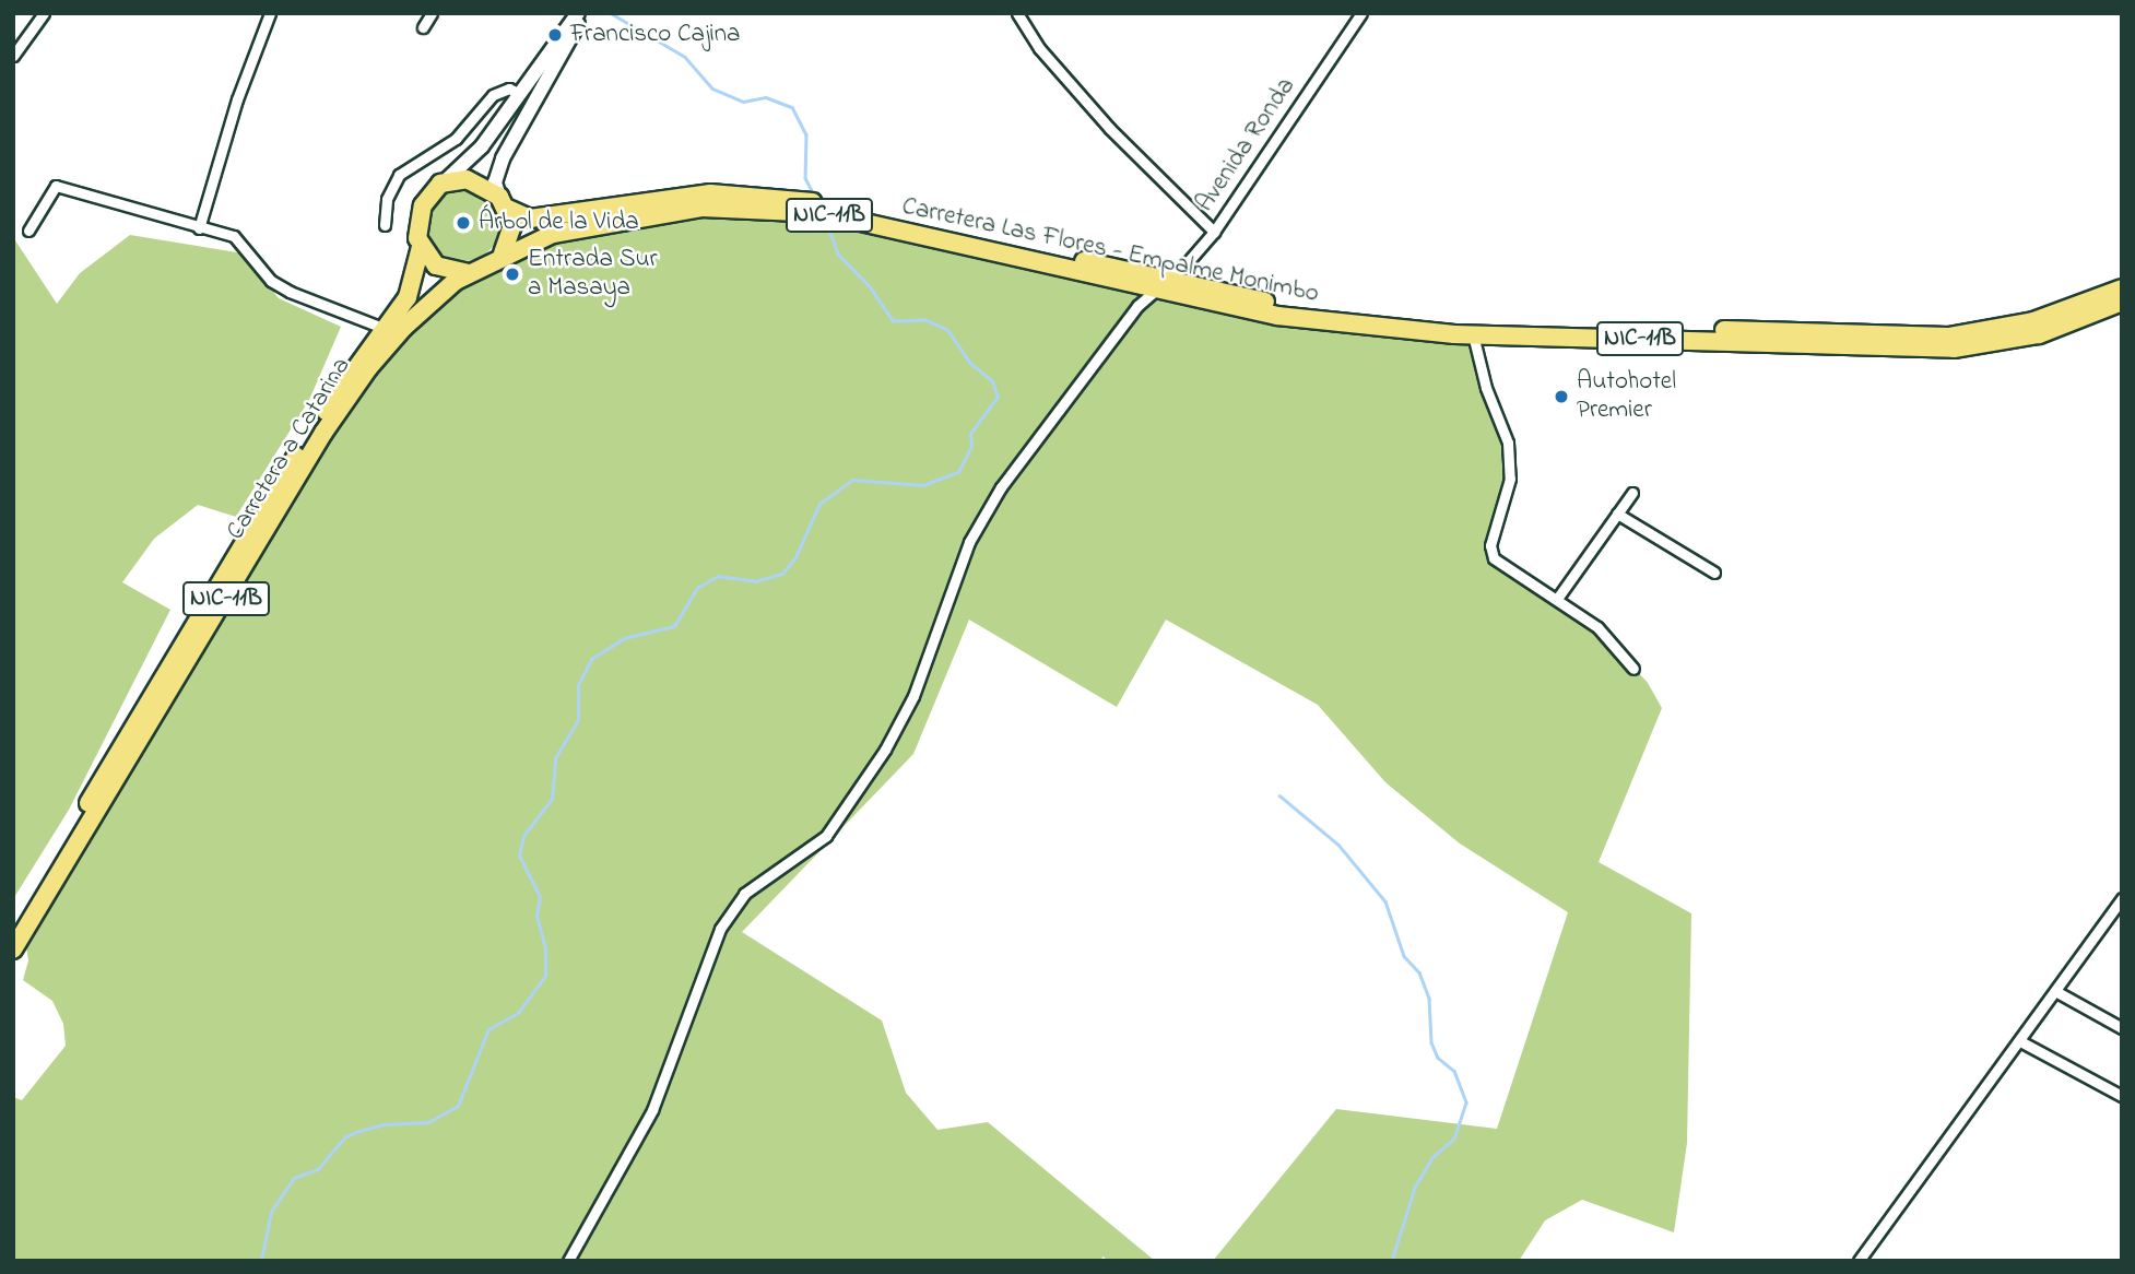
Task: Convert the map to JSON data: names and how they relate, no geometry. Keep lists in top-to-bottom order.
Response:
{
  "streets": {
    "highway": ["NIC-11B", "Carretera Las Flores - Empalme Monimbo", "Carretera a Catarina"],
    "street": ["Avenida Ronda"]
  },
  "crossings": [
    ["Avenida Ronda", "Carretera Las Flores - Empalme Monimbo"],
    ["NIC-11B", "Carretera Las Flores - Empalme Monimbo"],
    ["NIC-11B", "Carretera a Catarina"],
    ["Carretera Las Flores - Empalme Monimbo", "Carretera a Catarina"]
  ],
  "places": [
    "Francisco Cajina",
    "Árbol de la Vida",
    "Entrada Sur a Masaya",
    "Autohotel Premier"
  ]
}
